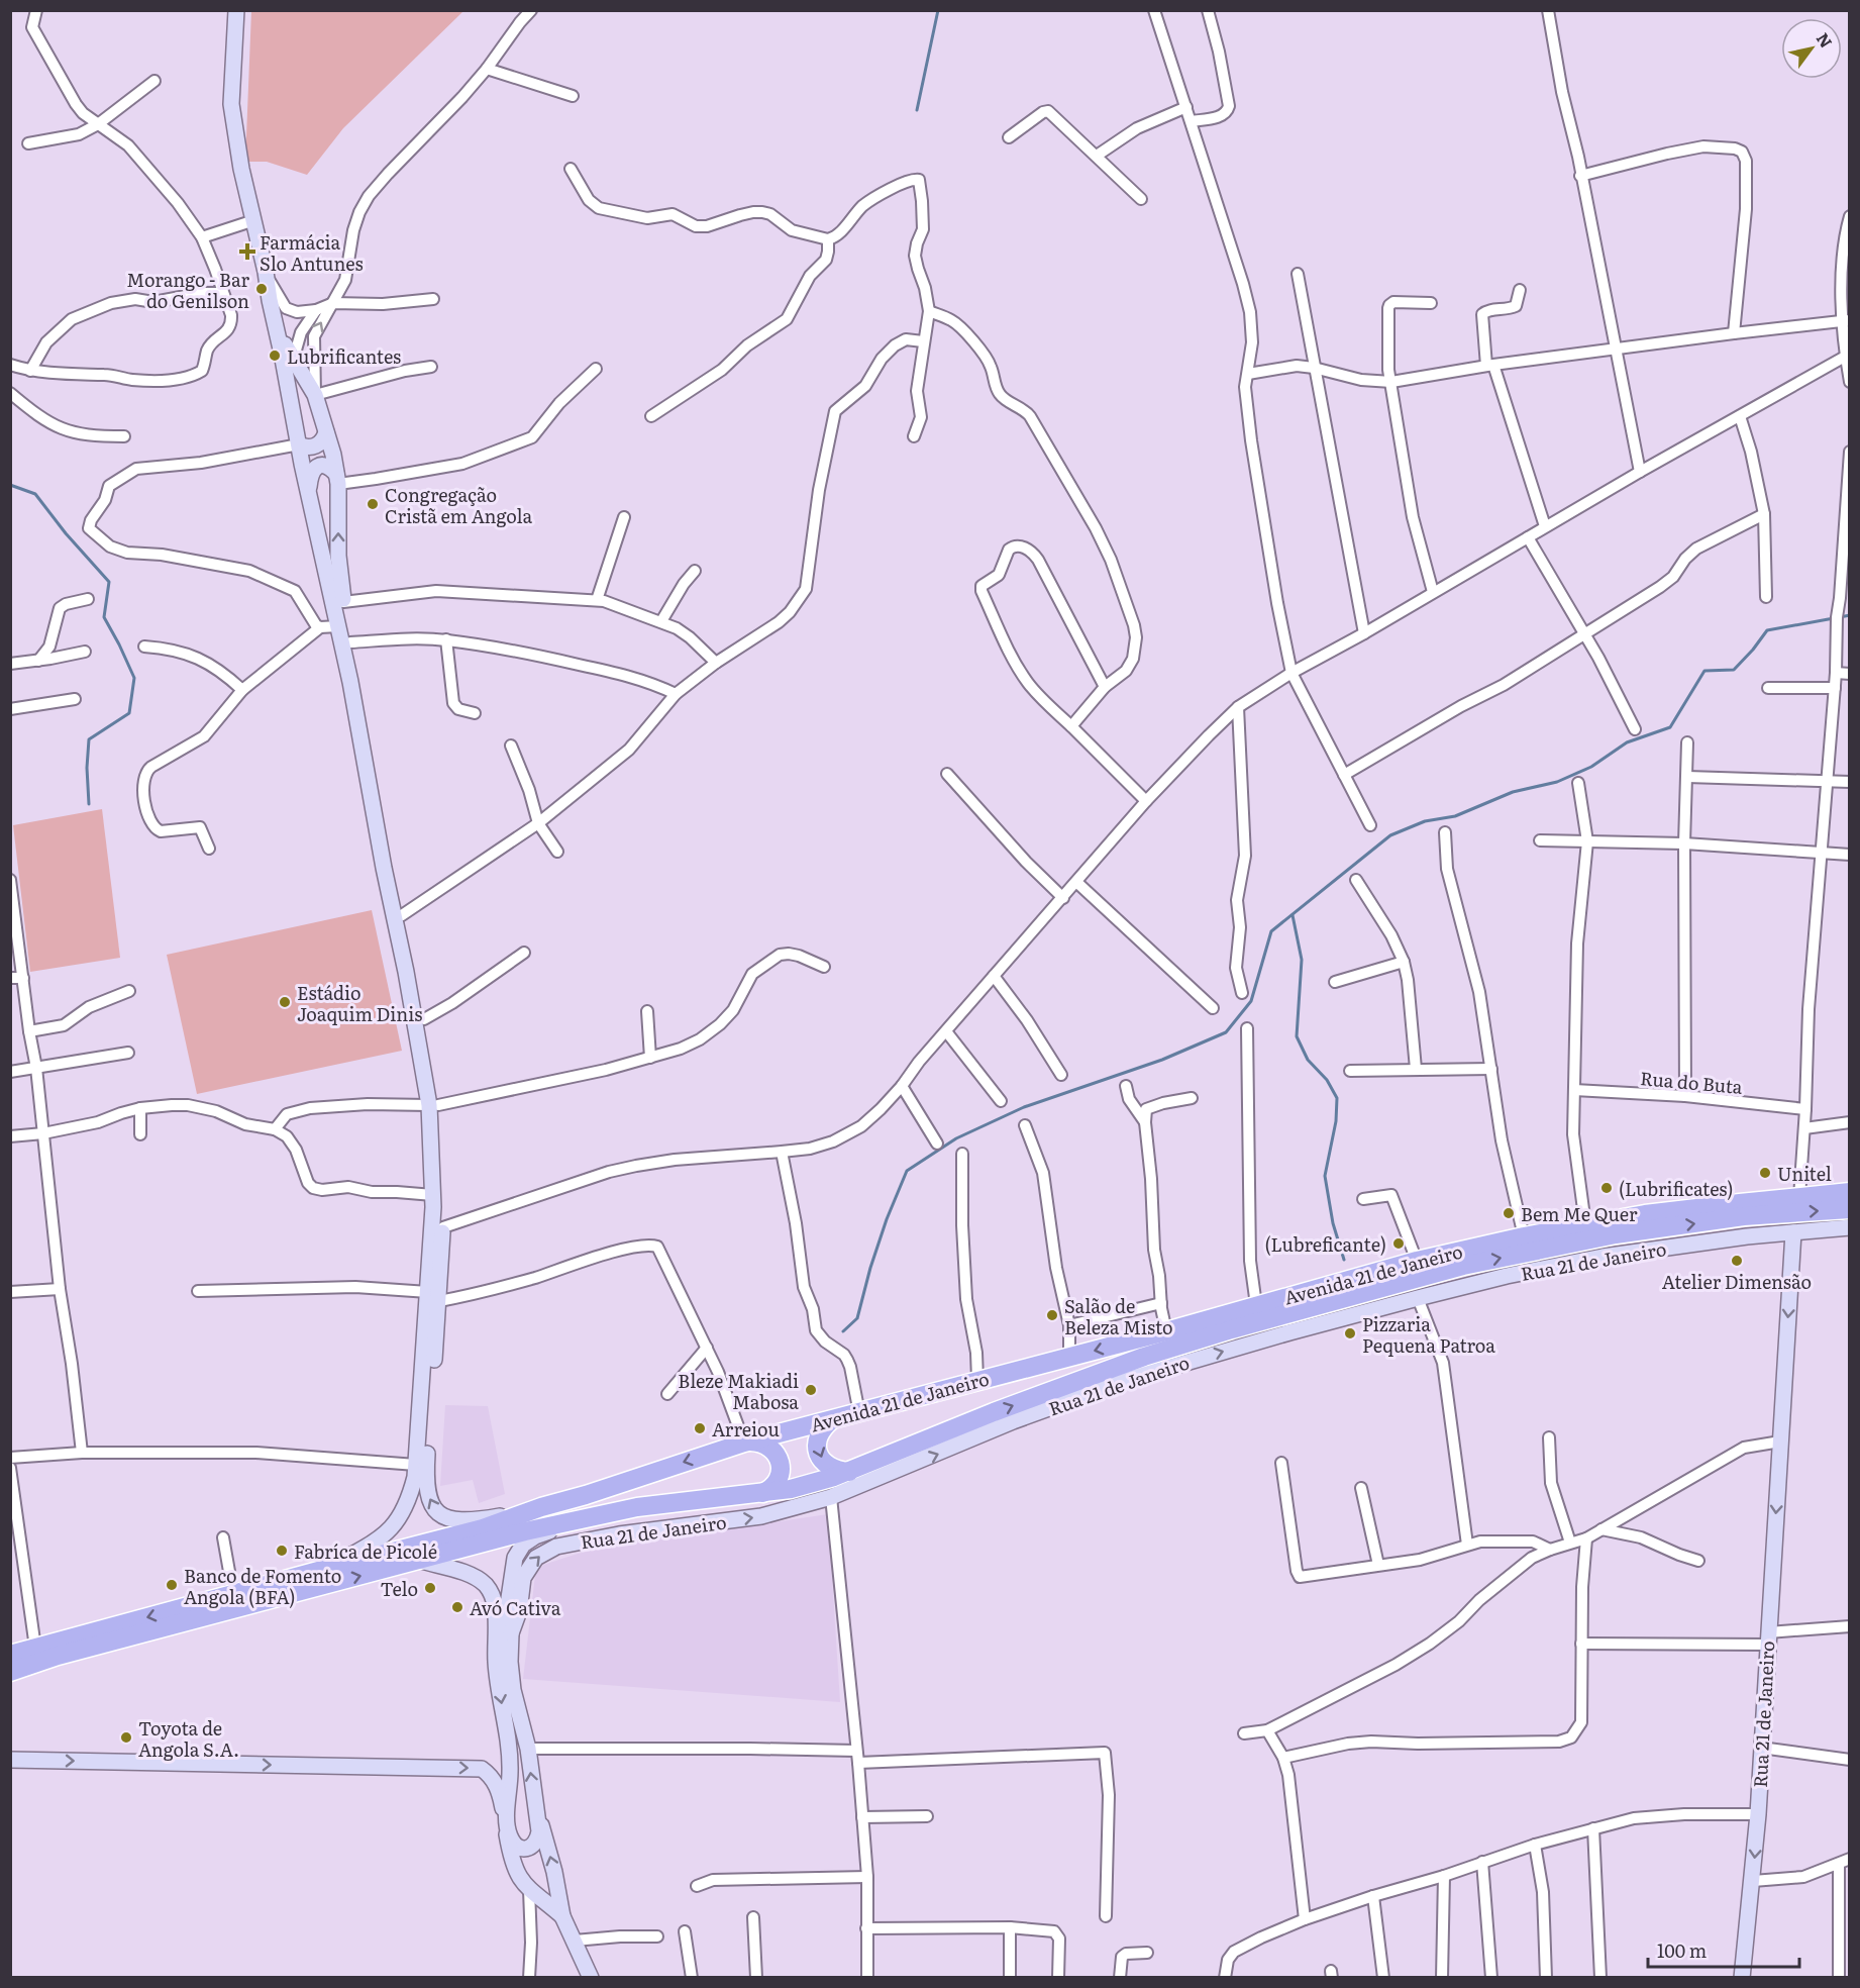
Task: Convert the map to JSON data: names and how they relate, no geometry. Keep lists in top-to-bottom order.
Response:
{
  "streets": {
    "main road": ["Avenida 21 de Janeiro"],
    "street": ["Rua do Buta", "Rua 21 de Janeiro"]
  },
  "places": {
    "health": ["Farmácia Slo Antunes"],
    "other": [
      "Morango - Bar do Genilson",
      "Lubrificantes",
      "Congregação Cristã em Angola",
      "Estádio Joaquim Dinis",
      "Unitel",
      "(Lubrificates)",
      "Bem Me Quer",
      "(Lubreficante)",
      "Atelier Dimensão",
      "Salão de Beleza Misto",
      "Pizzaria Pequena Patroa",
      "Bleze Makiadi Mabosa",
      "Arreiou",
      "Fabríca de Picolé",
      "Banco de Fomento Angola (BFA)",
      "Telo",
      "Avó Cativa",
      "Toyota de Angola S.A."
    ]
  },
  "scale_bar": "100 m",
  "north": "top right"
}
